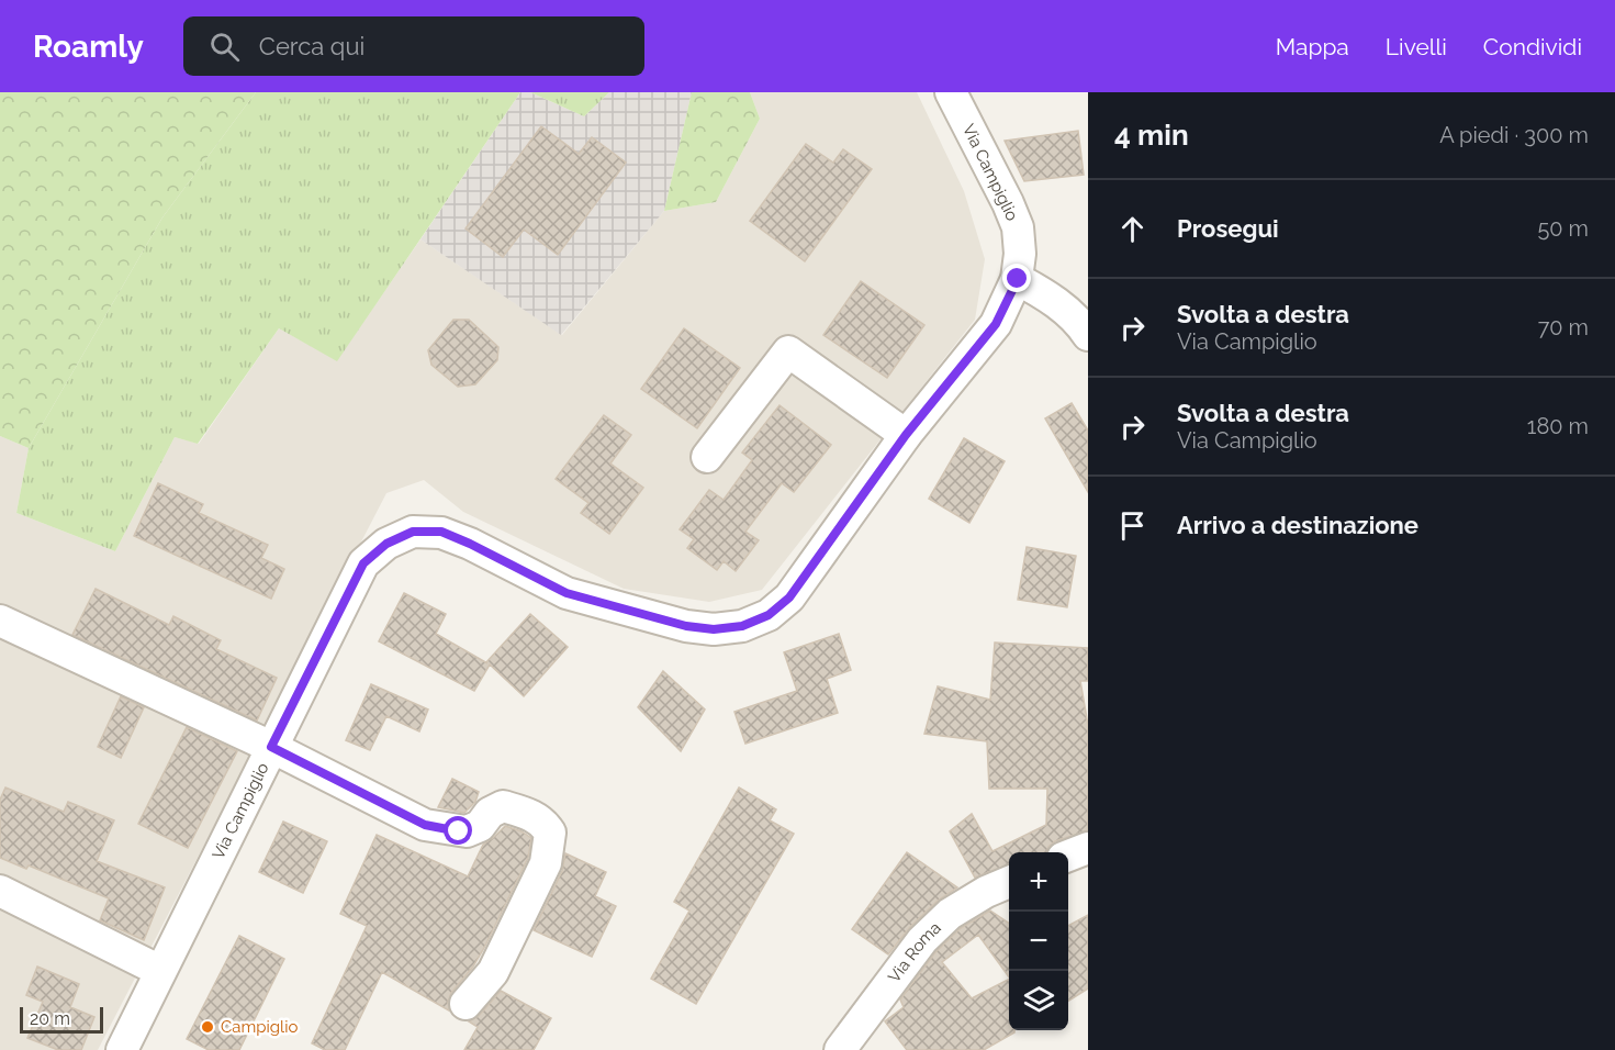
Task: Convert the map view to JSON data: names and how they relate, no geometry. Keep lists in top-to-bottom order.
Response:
{
  "streets": {
    "street": ["Via Campiglio", "Via Roma"]
  },
  "places": ["Campiglio"],
  "scale_bar": "20 m",
  "page": {
    "header": "Roamly",
    "search": "Cerca qui",
    "nav": ["Mappa", "Livelli", "Condividi"],
    "heading": ["4 min", "A piedi · 300 m"],
    "list": [
      ["Prosegui", "50 m"],
      ["Svolta a destra", "Via Campiglio", "70 m"],
      ["Svolta a destra", "Via Campiglio", "180 m"],
      "Arrivo a destinazione"
    ],
    "map_buttons": ["+", "−"],
    "scale": "20 m"
  }
}
